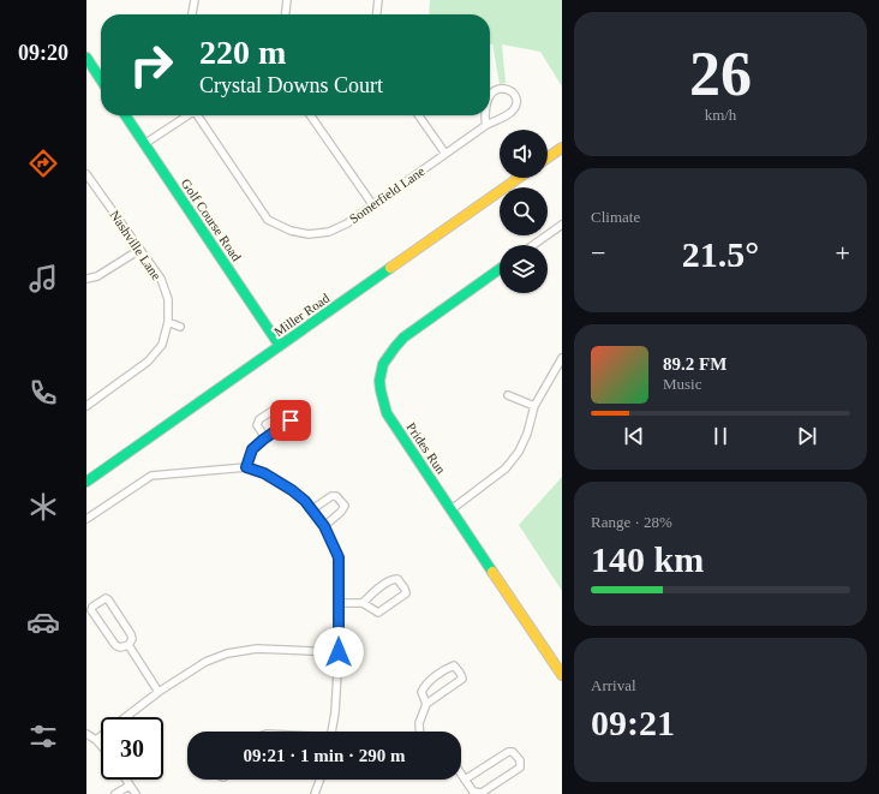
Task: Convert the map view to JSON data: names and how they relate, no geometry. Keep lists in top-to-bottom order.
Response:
{
  "streets": {
    "street": [
      "Somerfield Lane",
      "Golf Course Road",
      "Nashville Lane",
      "Miller Road",
      "Prides Run"
    ]
  },
  "crossings": [
    ["Golf Course Road", "Miller Road"]
  ],
  "page": {
    "tabs": "09:20",
    "tile": [
      ["26", "km/h"],
      "Climate",
      ["Range · 28%", "140 km"],
      ["Arrival", "09:21"]
    ],
    "turn": ["220 m", "Crystal Downs Court"],
    "heat": ["−", "21.5°", "+"],
    "song": ["89.2 FM", "Music"],
    "limit": "30",
    "trip": "09:21 · 1 min · 290 m"
  }
}
